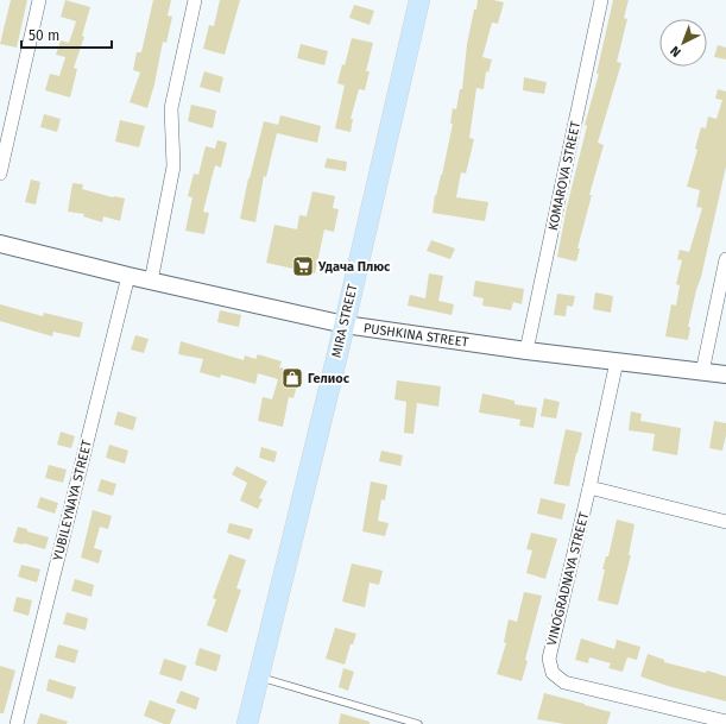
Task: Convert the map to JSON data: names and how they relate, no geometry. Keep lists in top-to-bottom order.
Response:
{
  "streets": {
    "main road": ["MIRA STREET"],
    "street": [
      "KOMAROVA STREET",
      "PUSHKINA STREET",
      "YUBILEYNAYA STREET",
      "VINOGRADNAYA STREET"
    ]
  },
  "crossings": [
    ["KOMAROVA STREET", "PUSHKINA STREET"],
    ["MIRA STREET", "PUSHKINA STREET"],
    ["PUSHKINA STREET", "YUBILEYNAYA STREET"],
    ["PUSHKINA STREET", "VINOGRADNAYA STREET"]
  ],
  "places": {
    "supermarket": ["Удача Плюс"],
    "shop": ["Гелиос"]
  },
  "scale_bar": "50 m",
  "north": "bottom left"
}
